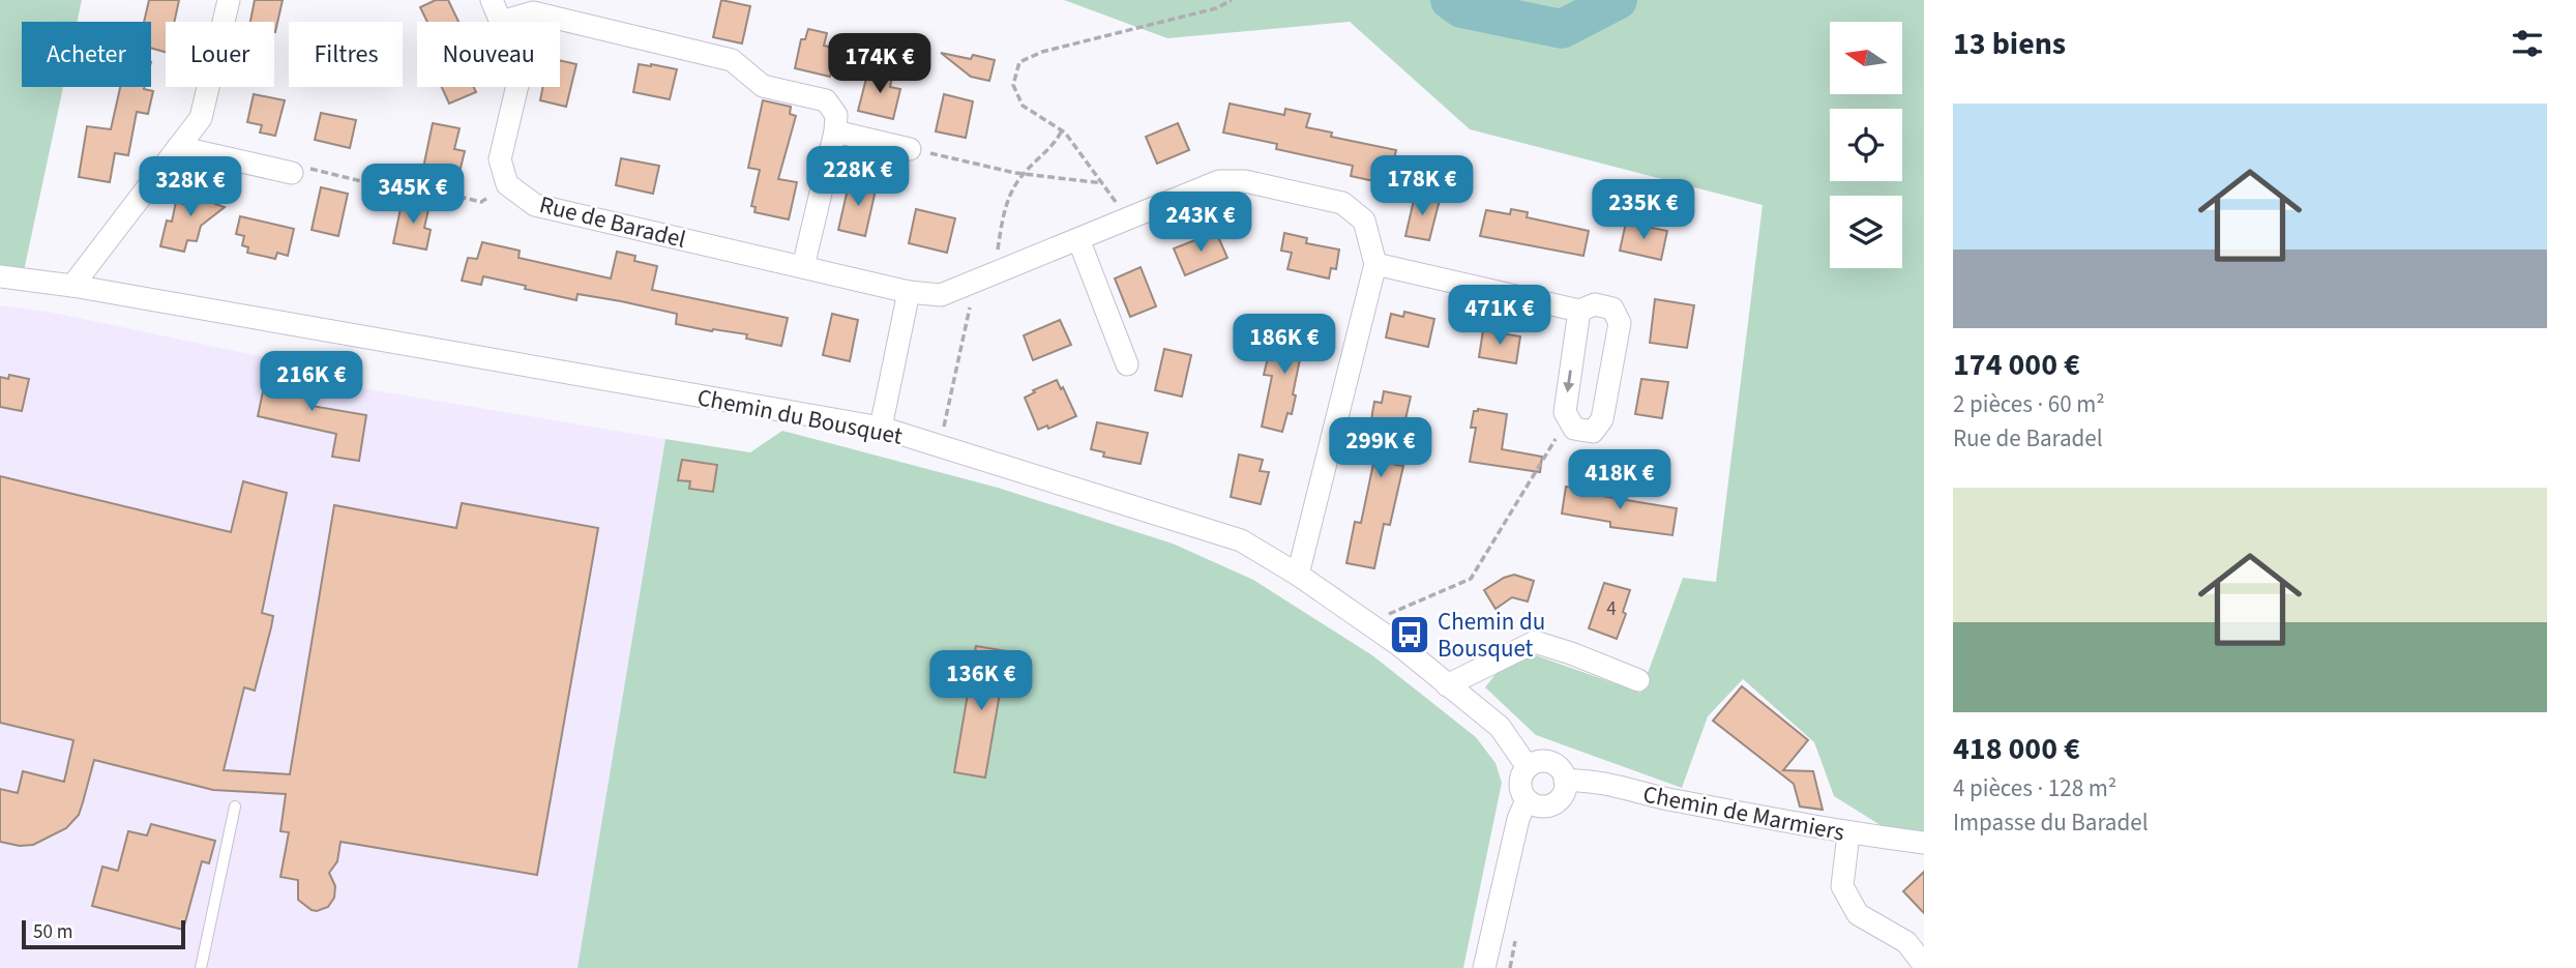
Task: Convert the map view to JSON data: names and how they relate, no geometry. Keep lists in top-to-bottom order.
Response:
{
  "streets": {
    "street": ["Rue de Baradel", "Chemin du Bousquet", "Chemin de Marmiers"]
  },
  "crossings": [
    ["Rue de Baradel", "Chemin du Bousquet"],
    ["Chemin du Bousquet", "Chemin de Marmiers"]
  ],
  "places": {
    "bus stop": ["Chemin du Bousquet"]
  },
  "house_numbers": ["4"],
  "scale_bar": "50 m",
  "north": "left",
  "page": {
    "heading": "13 biens",
    "chip": [
      "Acheter",
      "Louer",
      "Filtres",
      "Nouveau"
    ],
    "price": [
      "174K €",
      "228K €",
      "178K €",
      "328K €",
      "345K €",
      "235K €",
      "243K €",
      "471K €",
      "186K €",
      "216K €",
      "299K €",
      "418K €",
      "136K €"
    ],
    "list": [
      {
        "name": "174 000 €",
        "note": "2 pièces · 60 m² · Rue de Baradel"
      },
      {
        "name": "418 000 €",
        "note": "4 pièces · 128 m² · Impasse du Baradel"
      }
    ],
    "scale": "50 m"
  }
}
